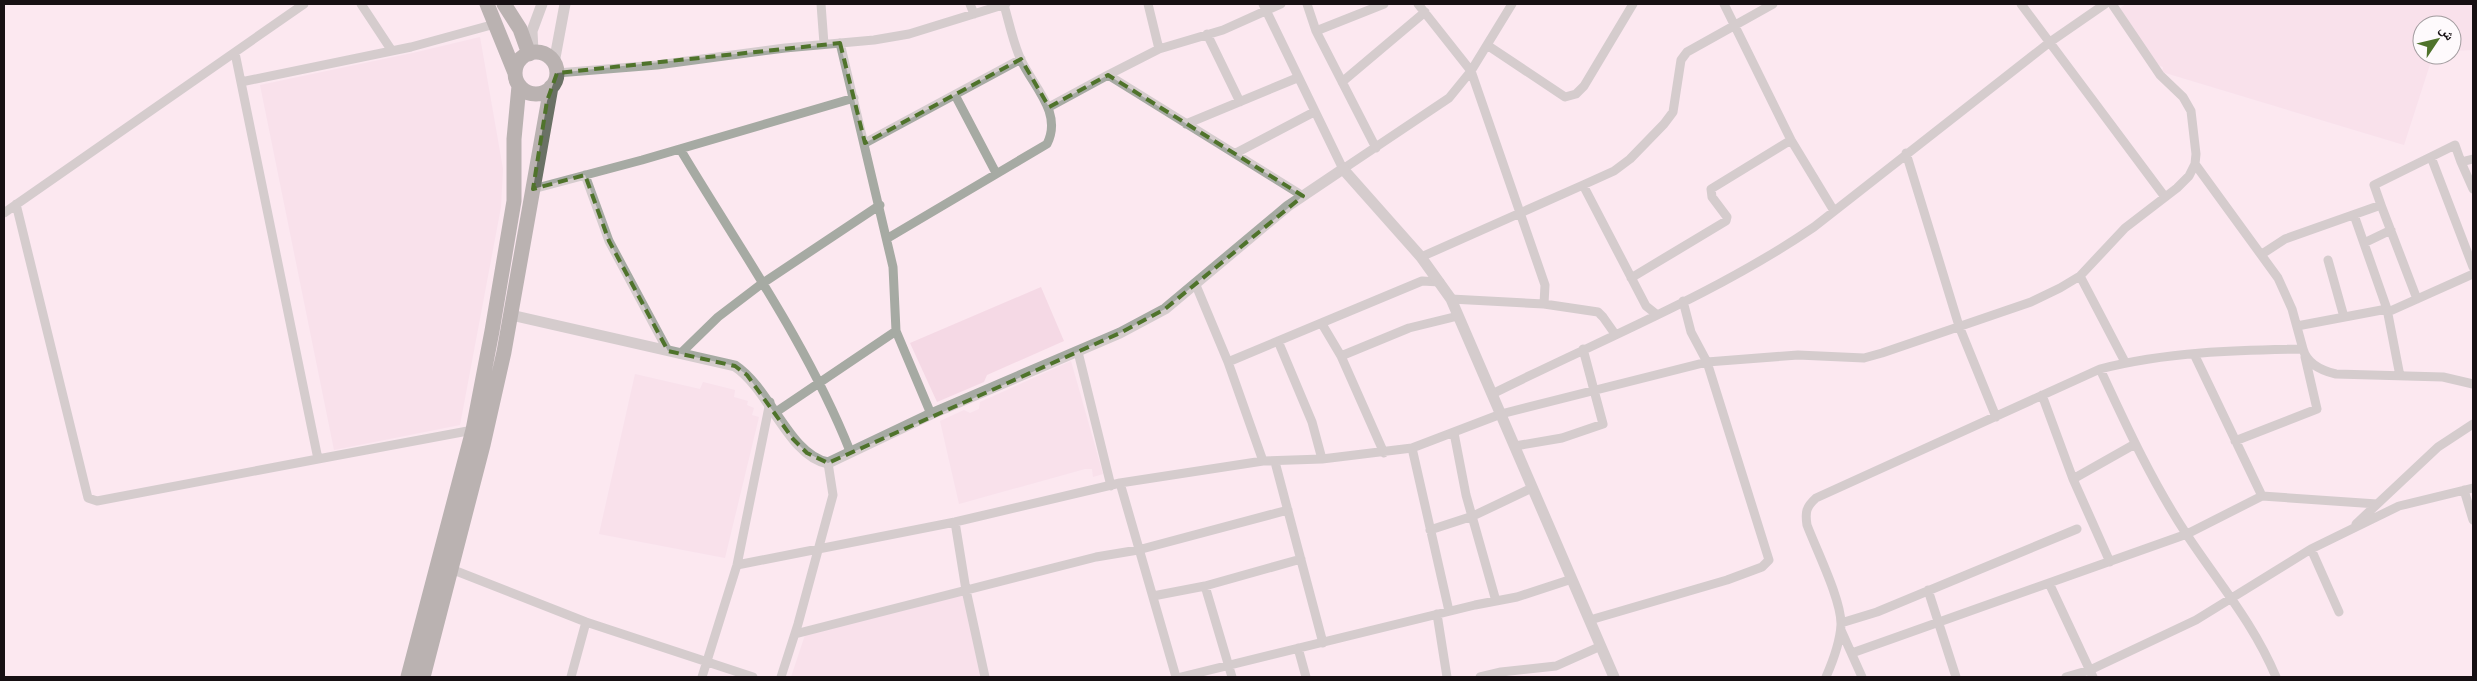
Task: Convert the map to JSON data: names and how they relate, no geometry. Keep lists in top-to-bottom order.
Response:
{
  "north": "top right"
}
